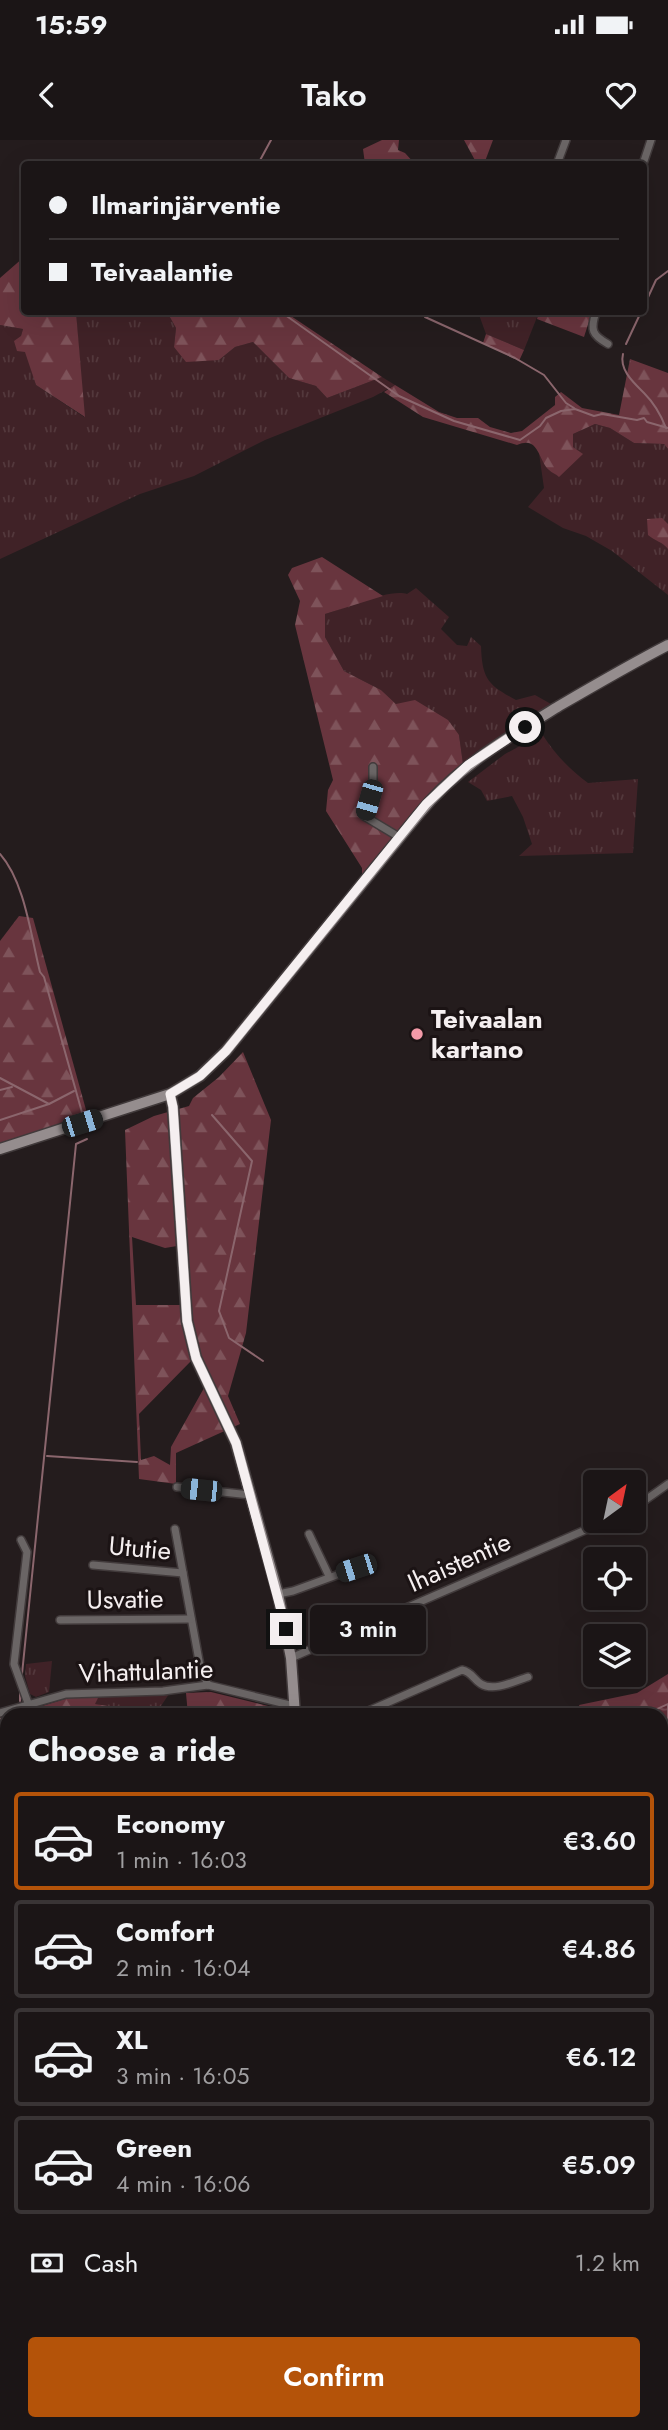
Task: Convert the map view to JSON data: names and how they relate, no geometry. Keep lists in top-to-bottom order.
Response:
{
  "streets": {
    "street": [
      "Ututie",
      "Ihaistentie",
      "Usvatie",
      "Vihattulantie"
    ]
  },
  "places": ["Teivaalan kartano"],
  "north": "top right",
  "page": {
    "status": "15:59",
    "header": "Tako",
    "banner": ["Ilmarinjärventie", "Teivaalantie"],
    "bubble": "3 min",
    "heading": "Choose a ride",
    "list": [
      {
        "name": "Economy",
        "note": "1 min · 16:03",
        "value": "€3.60"
      },
      {
        "name": "Comfort",
        "note": "2 min · 16:04",
        "value": "€4.86"
      },
      {
        "name": "XL",
        "note": "3 min · 16:05",
        "value": "€6.12"
      },
      {
        "name": "Green",
        "note": "4 min · 16:06",
        "value": "€5.09"
      }
    ],
    "pay": ["Cash", "1.2 km"],
    "buttons": "Confirm"
  }
}
